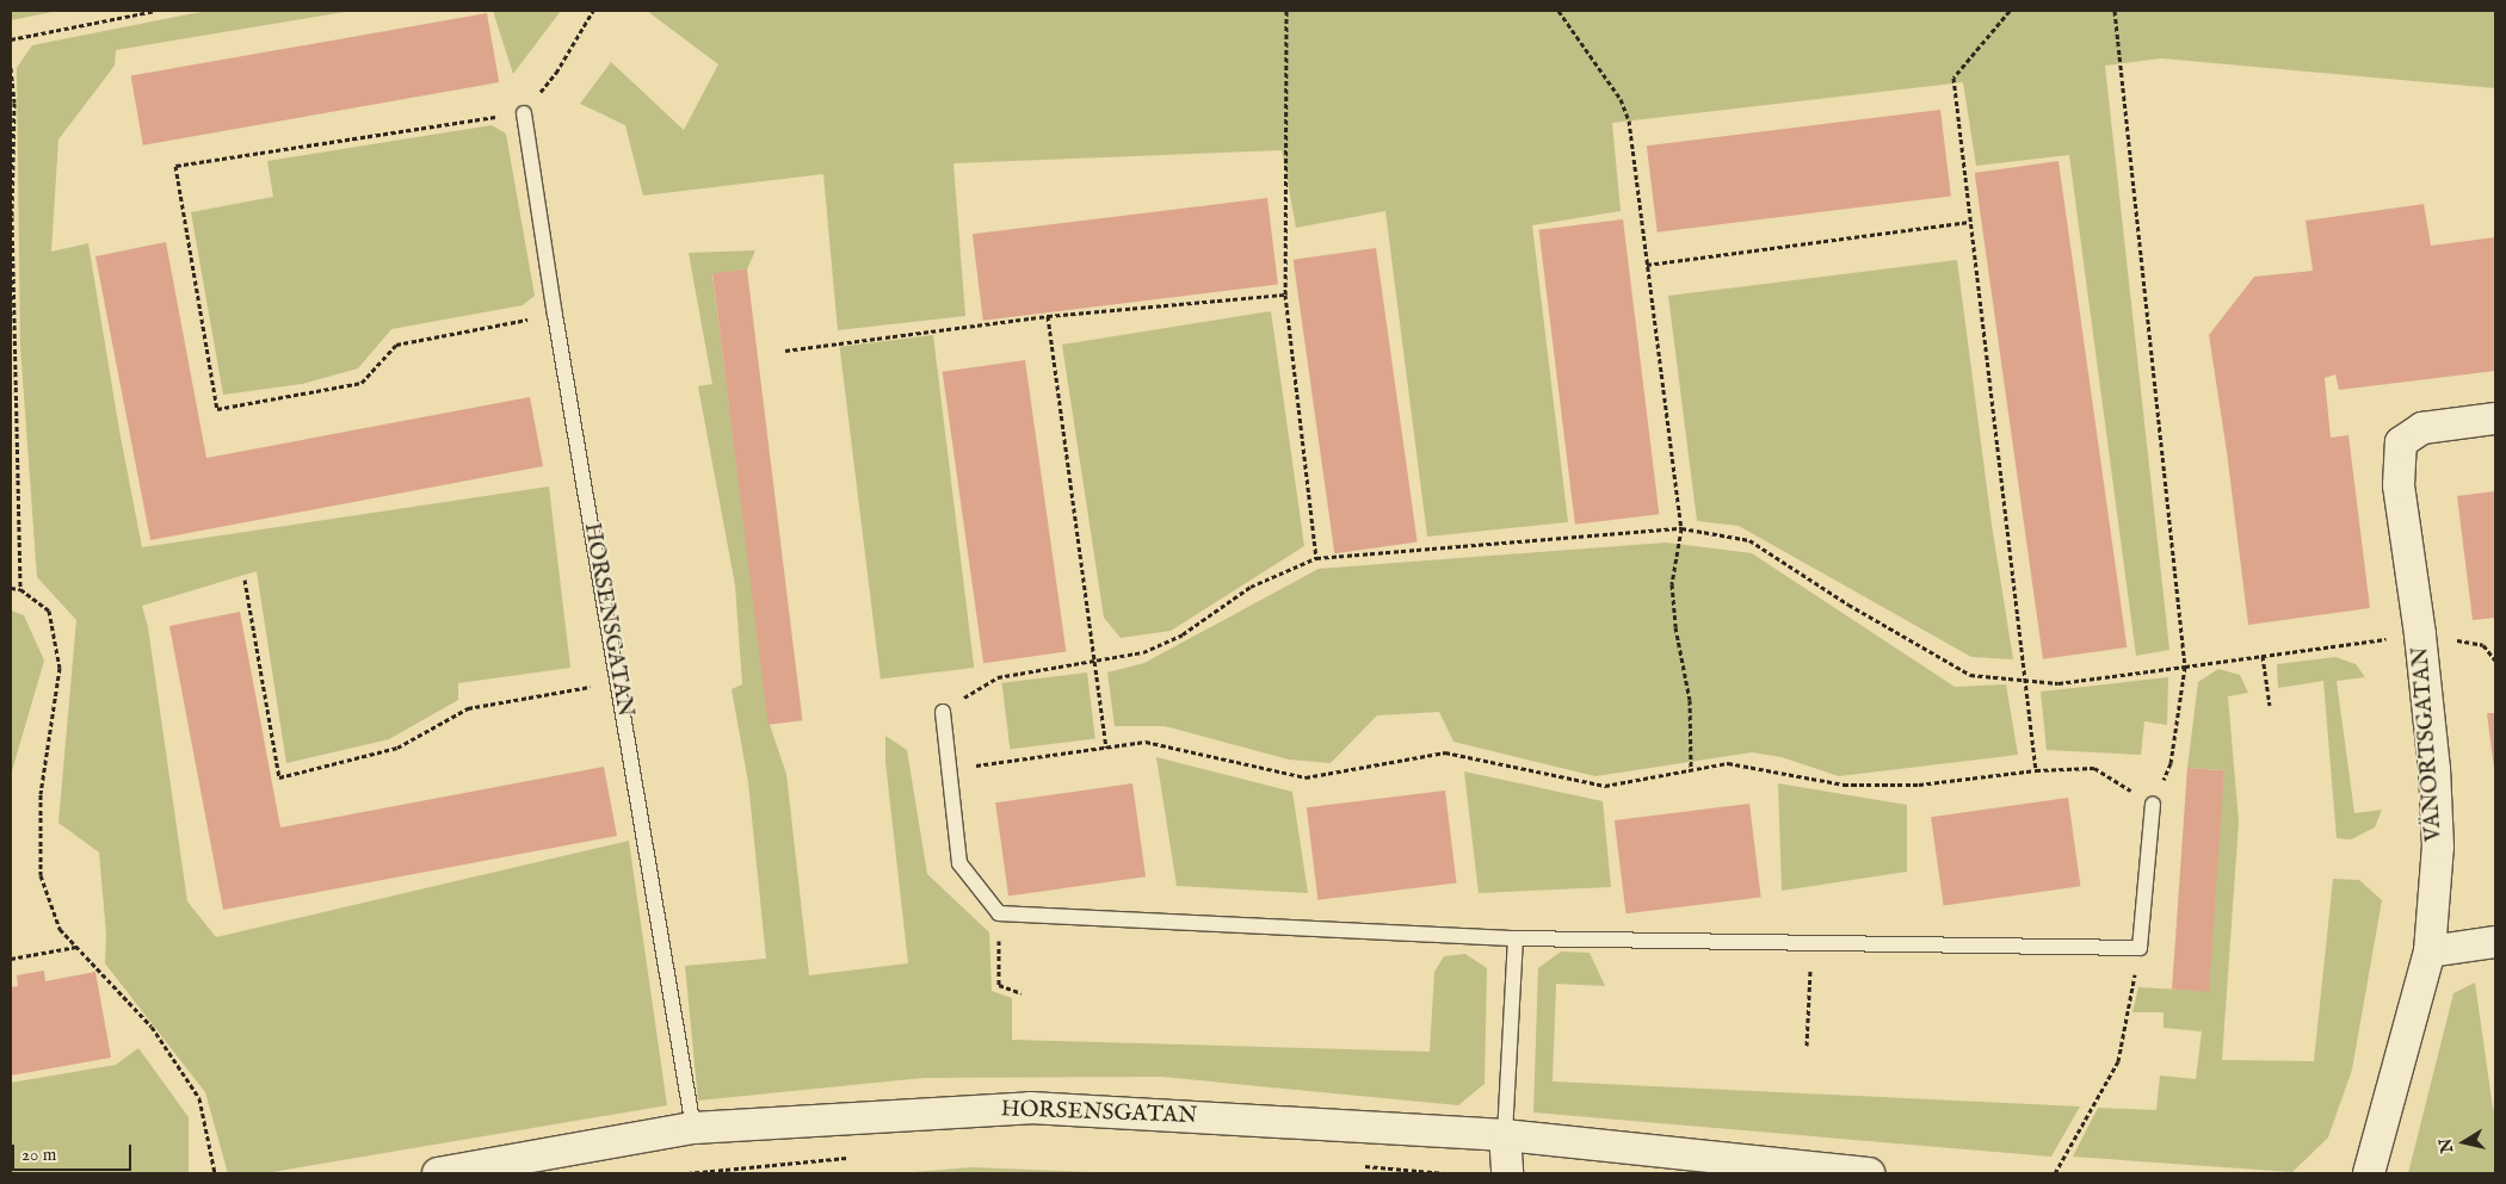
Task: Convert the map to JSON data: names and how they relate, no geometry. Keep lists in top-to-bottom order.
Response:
{
  "streets": {
    "street": ["HORSENSGATAN", "VÄNORTSGATAN"]
  },
  "scale_bar": "20 m",
  "north": "left"
}
